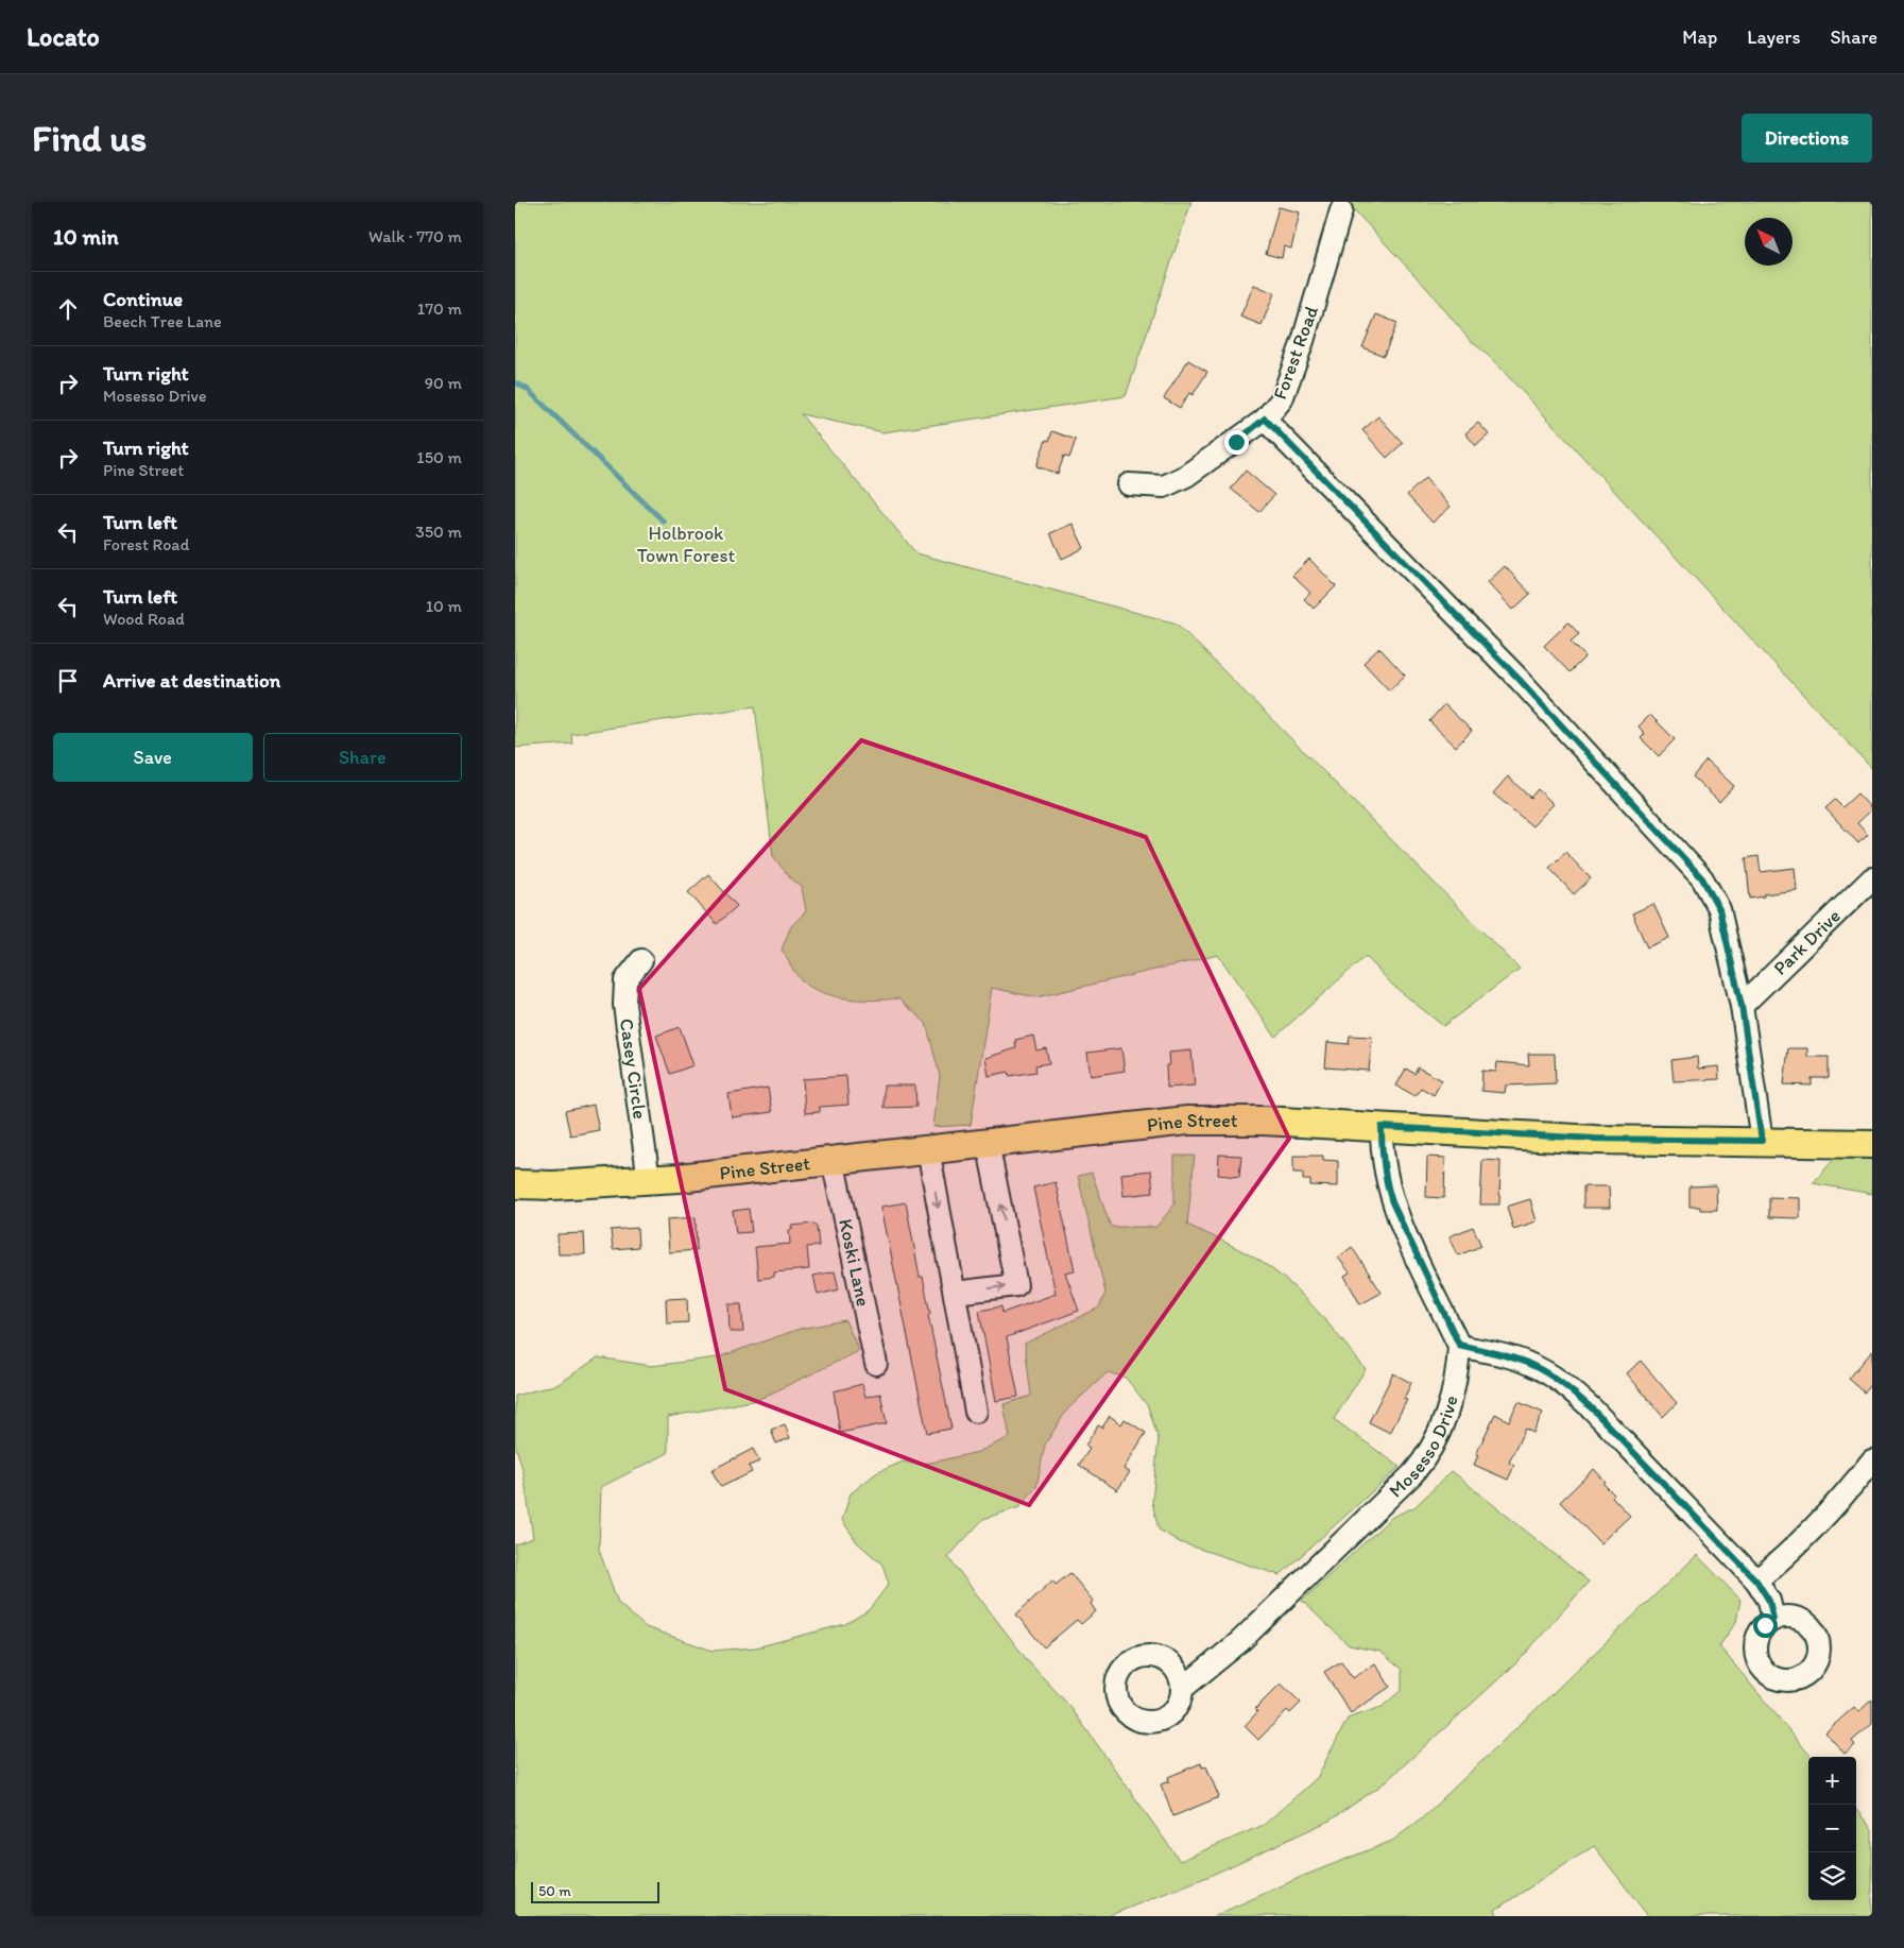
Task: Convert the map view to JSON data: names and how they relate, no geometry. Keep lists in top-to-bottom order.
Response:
{
  "streets": {
    "main road": ["Pine Street"],
    "street": [
      "Forest Road",
      "Park Drive",
      "Casey Circle",
      "Koski Lane",
      "Mosesso Drive"
    ]
  },
  "crossings": [
    ["Forest Road", "Park Drive"],
    ["Forest Road", "Pine Street"],
    ["Casey Circle", "Pine Street"],
    ["Pine Street", "Koski Lane"]
  ],
  "parks": ["Holbrook Town Forest"],
  "scale_bar": "50 m",
  "north": "top left",
  "page": {
    "header": "Locato",
    "nav": ["Map", "Layers", "Share"],
    "buttons": [
      "Directions",
      ["Save", "Share"]
    ],
    "title": "Find us",
    "heading": ["10 min", "Walk · 770 m"],
    "list": [
      ["Continue", "Beech Tree Lane", "170 m"],
      ["Turn right", "Mosesso Drive", "90 m"],
      ["Turn right", "Pine Street", "150 m"],
      ["Turn left", "Forest Road", "350 m"],
      ["Turn left", "Wood Road", "10 m"],
      "Arrive at destination"
    ],
    "map_buttons": ["+", "−"],
    "scale": "50 m"
  }
}
